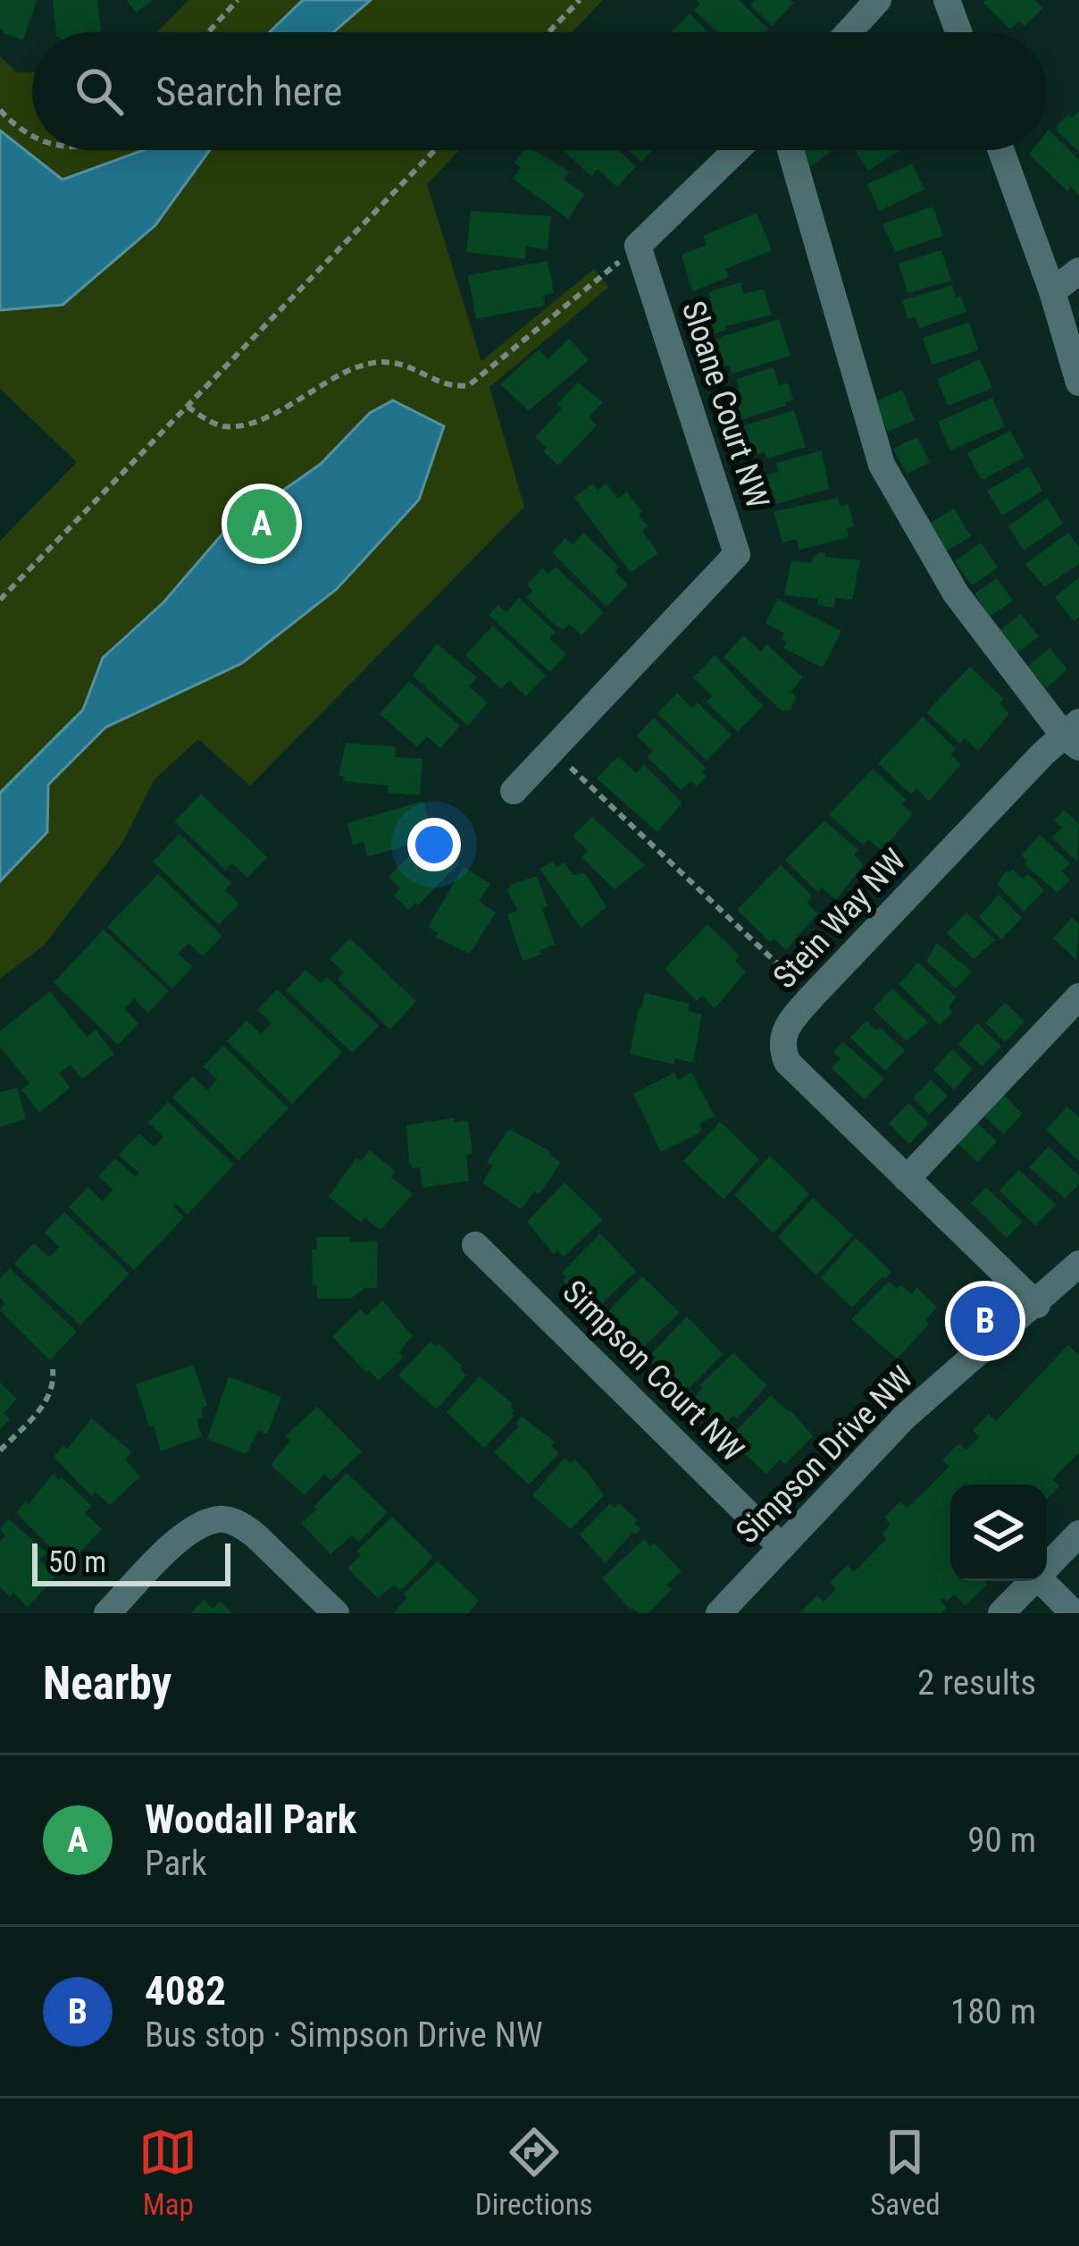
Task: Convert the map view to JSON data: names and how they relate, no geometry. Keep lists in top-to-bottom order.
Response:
{
  "streets": {
    "street": [
      "Sloane Court NW",
      "Stein Way NW",
      "Simpson Court NW",
      "Simpson Drive NW"
    ]
  },
  "crossings": [
    ["Stein Way NW", "Simpson Drive NW"],
    ["Simpson Court NW", "Simpson Drive NW"]
  ],
  "scale_bar": "50 m",
  "page": {
    "search": "Search here",
    "pins": ["A", "B"],
    "scale": "50 m",
    "heading": ["Nearby", "2 results"],
    "list": [
      {
        "mark": "A",
        "name": "Woodall Park",
        "note": "Park",
        "value": "90 m"
      },
      {
        "mark": "B",
        "name": "4082",
        "note": "Bus stop · Simpson Drive NW",
        "value": "180 m"
      }
    ],
    "nav": ["Map", "Directions", "Saved"]
  }
}
